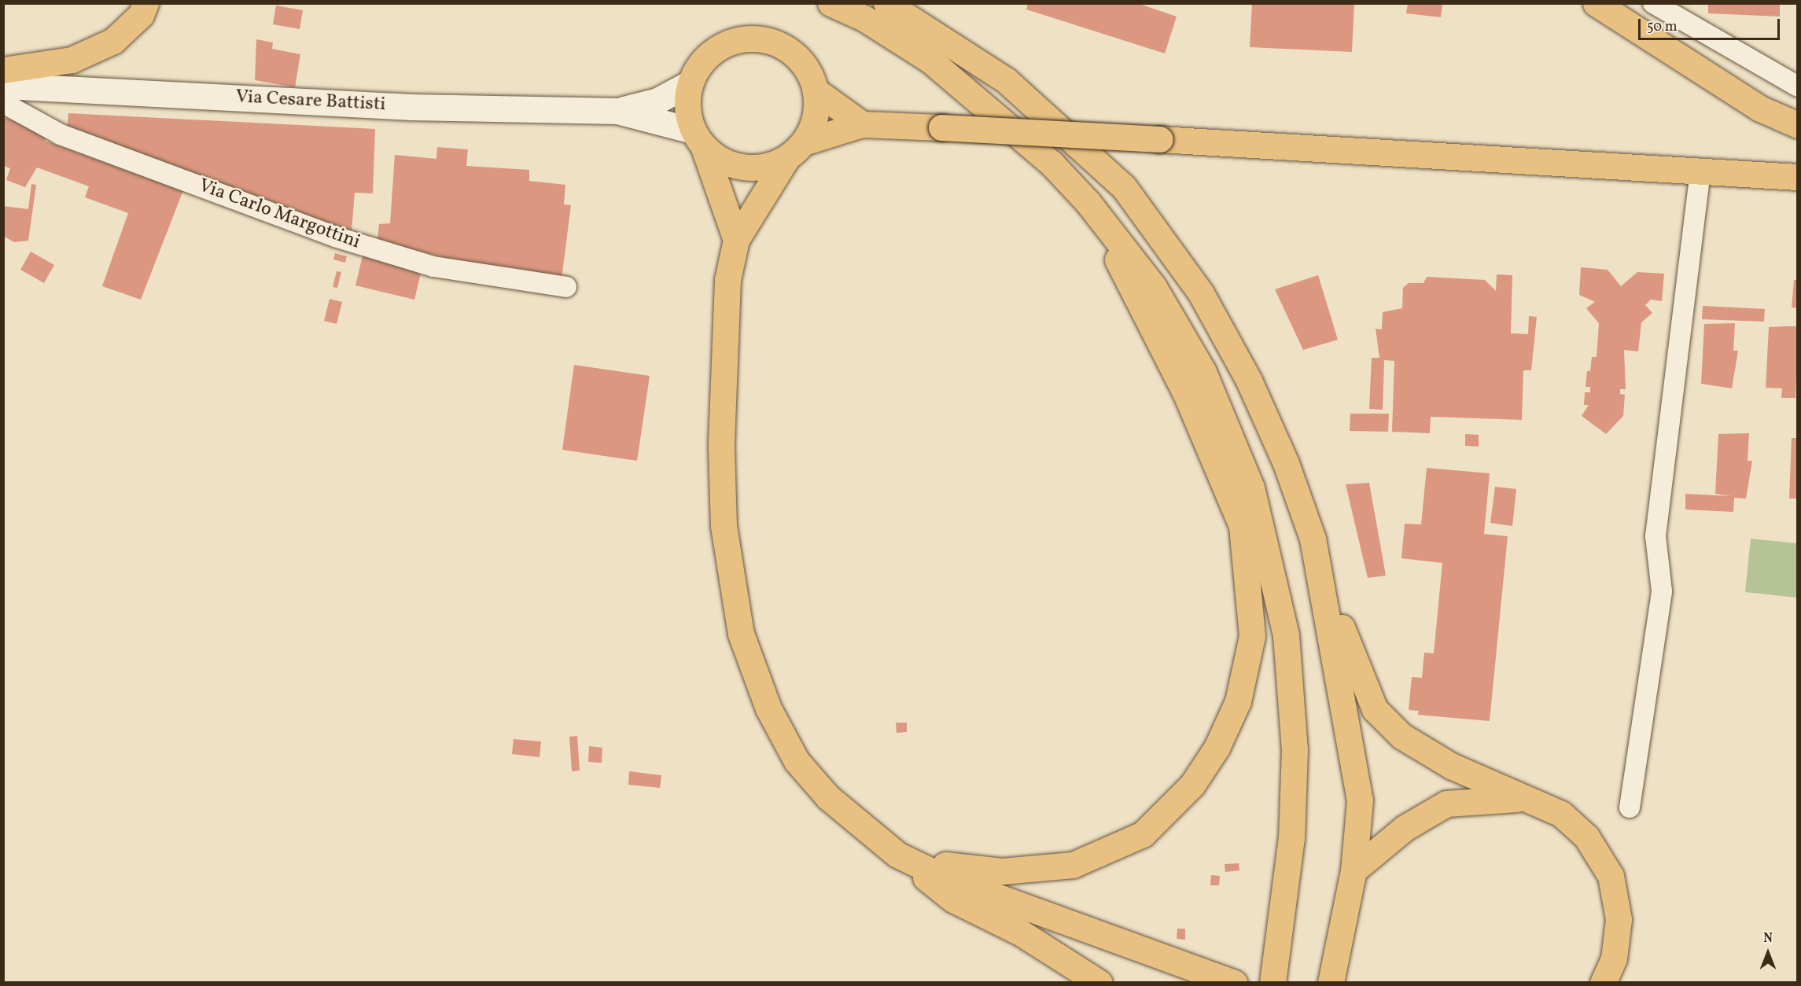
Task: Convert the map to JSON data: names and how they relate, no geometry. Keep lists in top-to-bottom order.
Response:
{
  "streets": {
    "main road": ["Via Cesare Battisti"],
    "street": ["Via Carlo Margottini"]
  },
  "scale_bar": "50 m",
  "north": "top"
}
